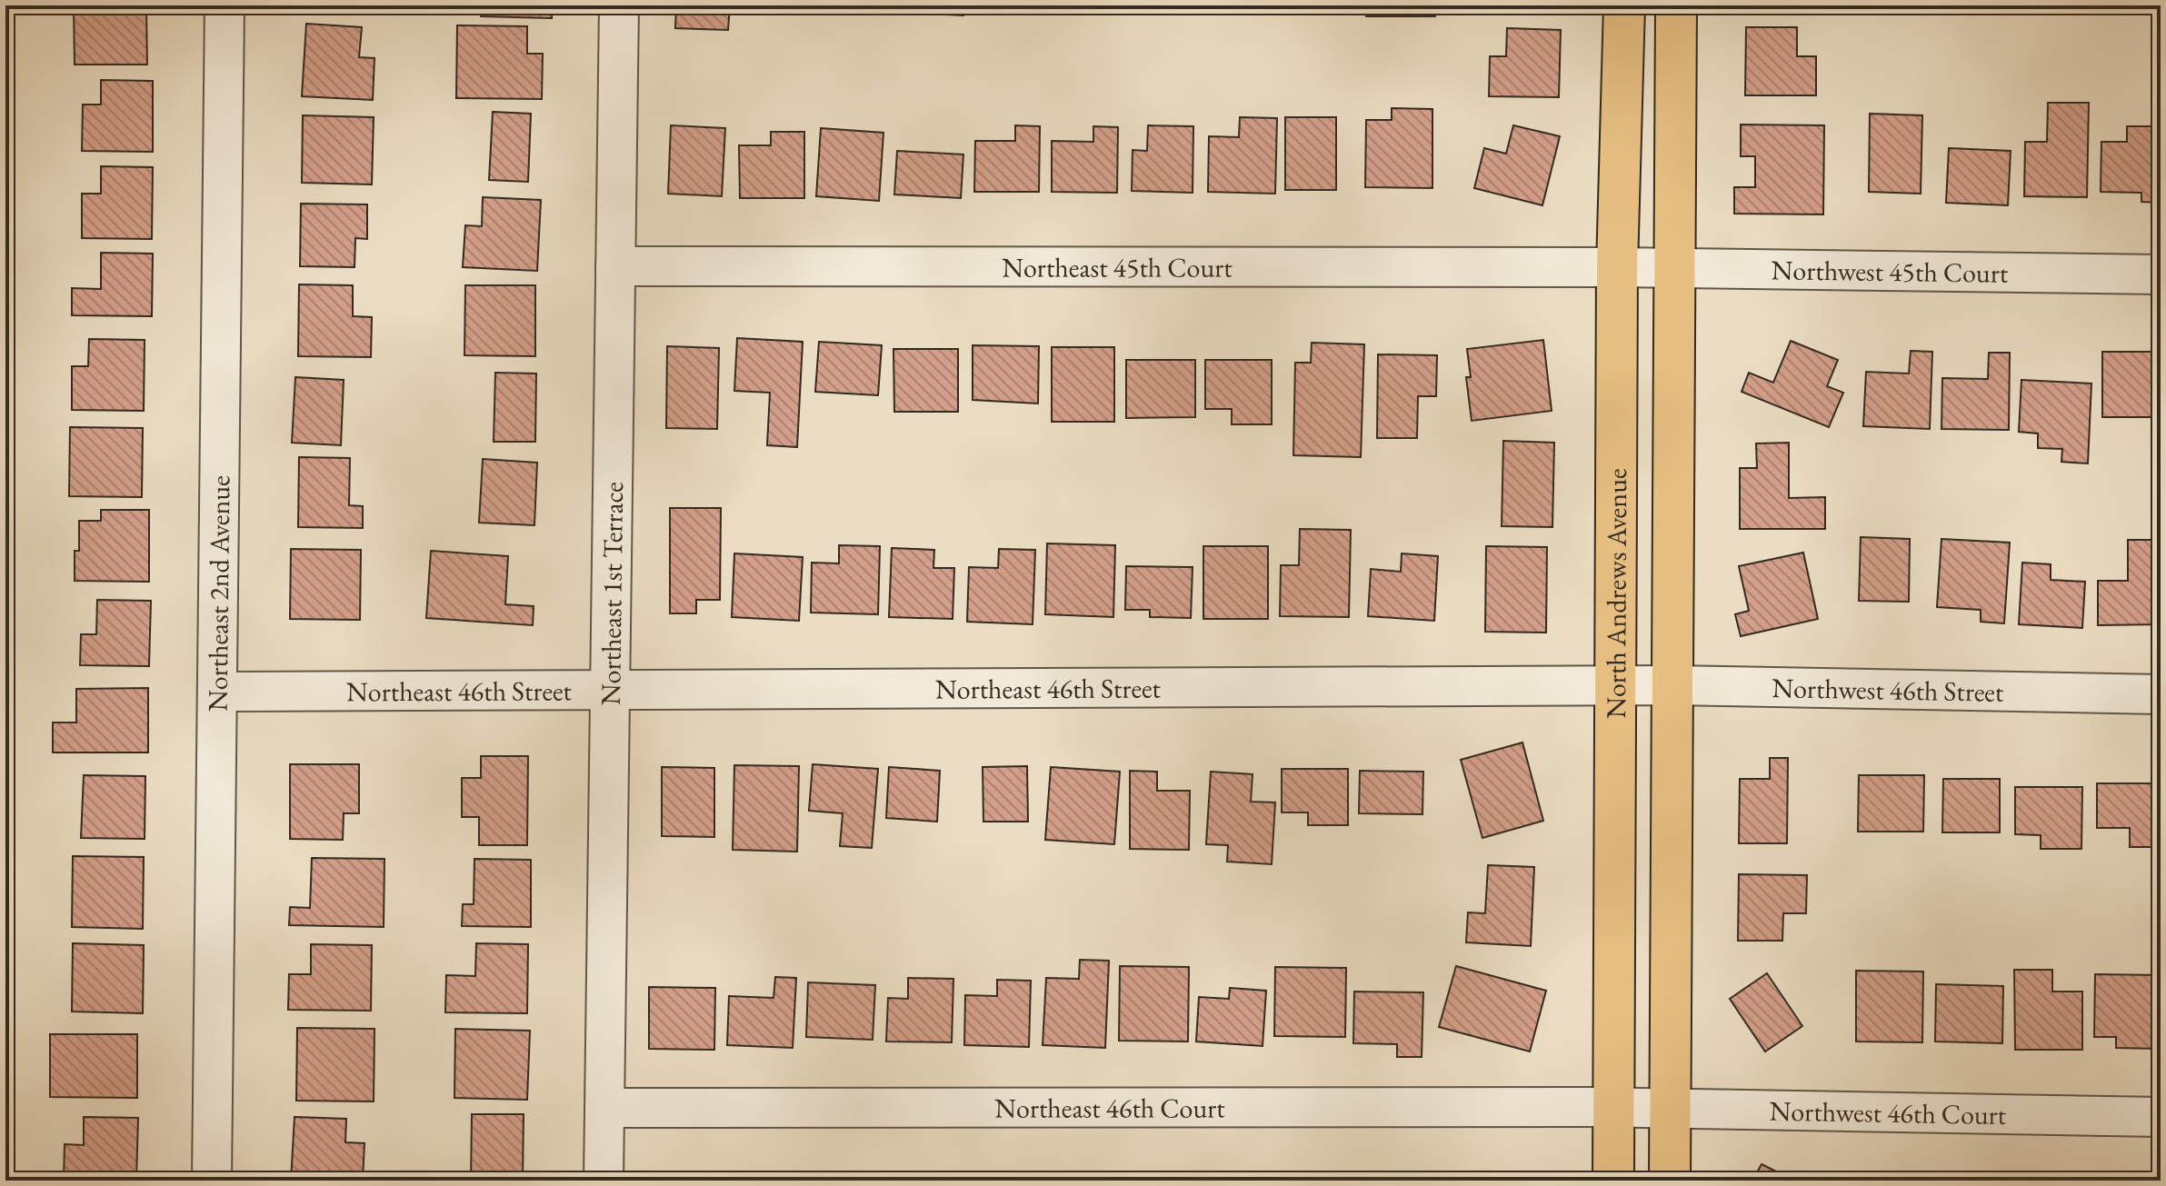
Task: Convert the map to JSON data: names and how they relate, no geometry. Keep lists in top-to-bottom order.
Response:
{
  "streets": {
    "main road": ["North Andrews Avenue"],
    "street": [
      "Northeast 45th Court",
      "Northwest 45th Court",
      "Northeast 2nd Avenue",
      "Northeast 1st Terrace",
      "Northeast 46th Street",
      "Northwest 46th Street",
      "Northeast 46th Court",
      "Northwest 46th Court"
    ]
  },
  "crossings": [
    ["Northeast 45th Court", "Northwest 45th Court"],
    ["Northeast 45th Court", "North Andrews Avenue"],
    ["Northeast 45th Court", "Northeast 1st Terrace"],
    ["Northwest 45th Court", "North Andrews Avenue"],
    ["North Andrews Avenue", "Northeast 46th Street"],
    ["North Andrews Avenue", "Northwest 46th Street"],
    ["North Andrews Avenue", "Northeast 46th Court"],
    ["North Andrews Avenue", "Northwest 46th Court"],
    ["Northeast 2nd Avenue", "Northeast 46th Street"],
    ["Northeast 1st Terrace", "Northeast 46th Street"],
    ["Northeast 1st Terrace", "Northeast 46th Court"],
    ["Northeast 46th Street", "Northwest 46th Street"],
    ["Northeast 46th Court", "Northwest 46th Court"]
  ]
}
